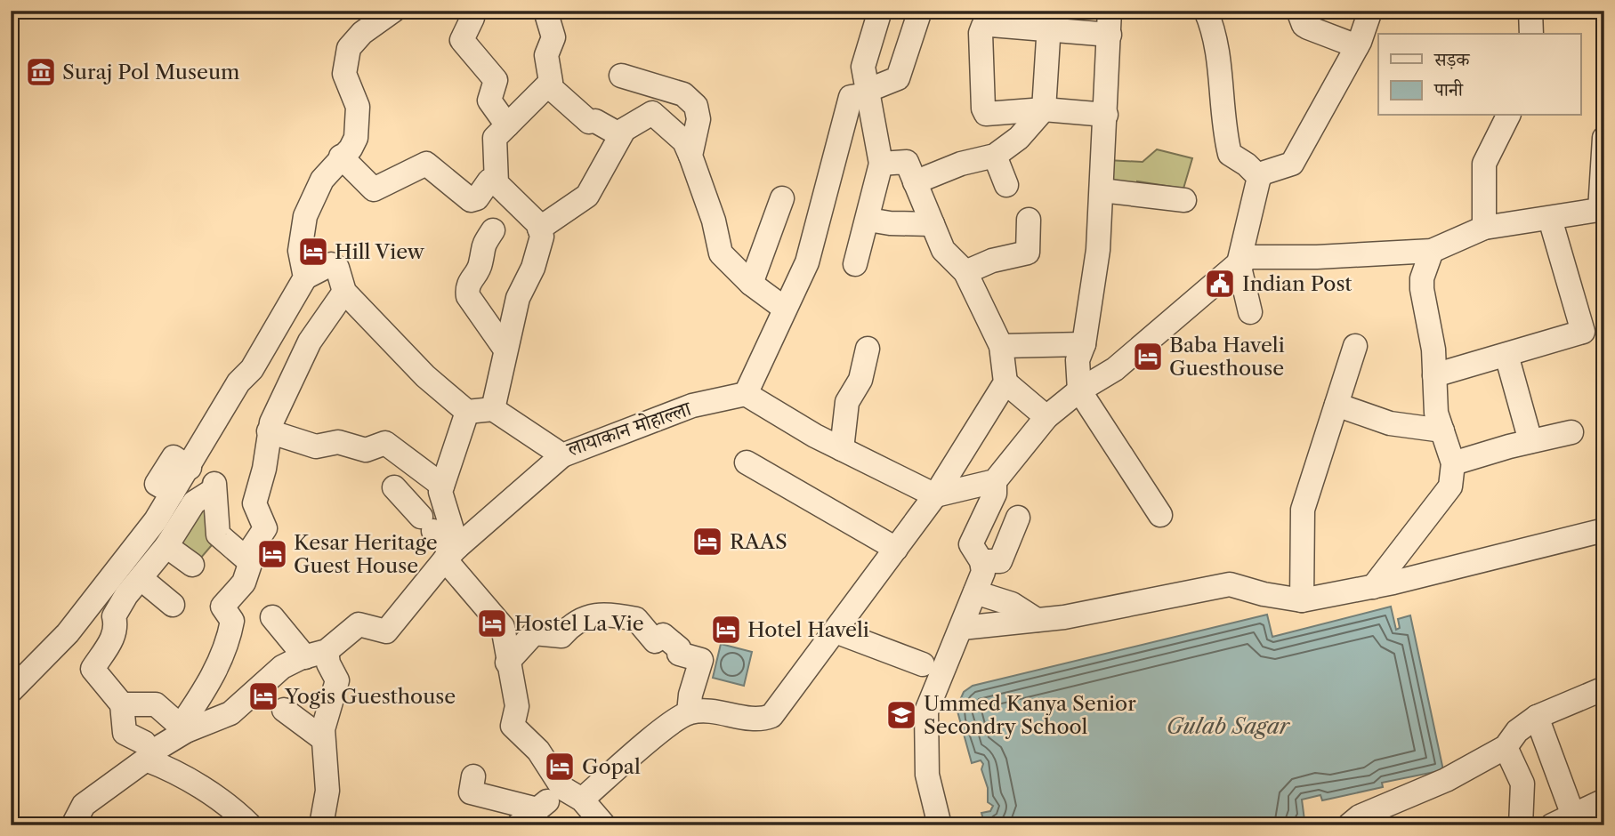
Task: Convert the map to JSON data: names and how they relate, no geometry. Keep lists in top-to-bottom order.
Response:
{
  "streets": {
    "street": ["लायाकान मोहाल्ला"]
  },
  "water": ["Gulab Sagar"],
  "places": {
    "museum": ["Suraj Pol Museum"],
    "hotel": [
      "Hill View",
      "Baba Haveli Guesthouse",
      "RAAS",
      "Kesar Heritage Guest House",
      "Hostel La Vie",
      "Hotel Haveli",
      "Yogis Guesthouse",
      "Gopal"
    ],
    "public building": ["Indian Post"],
    "school or university": ["Ummed Kanya Senior Secondry School"]
  },
  "legend": ["सड़क", "पानी"]
}
